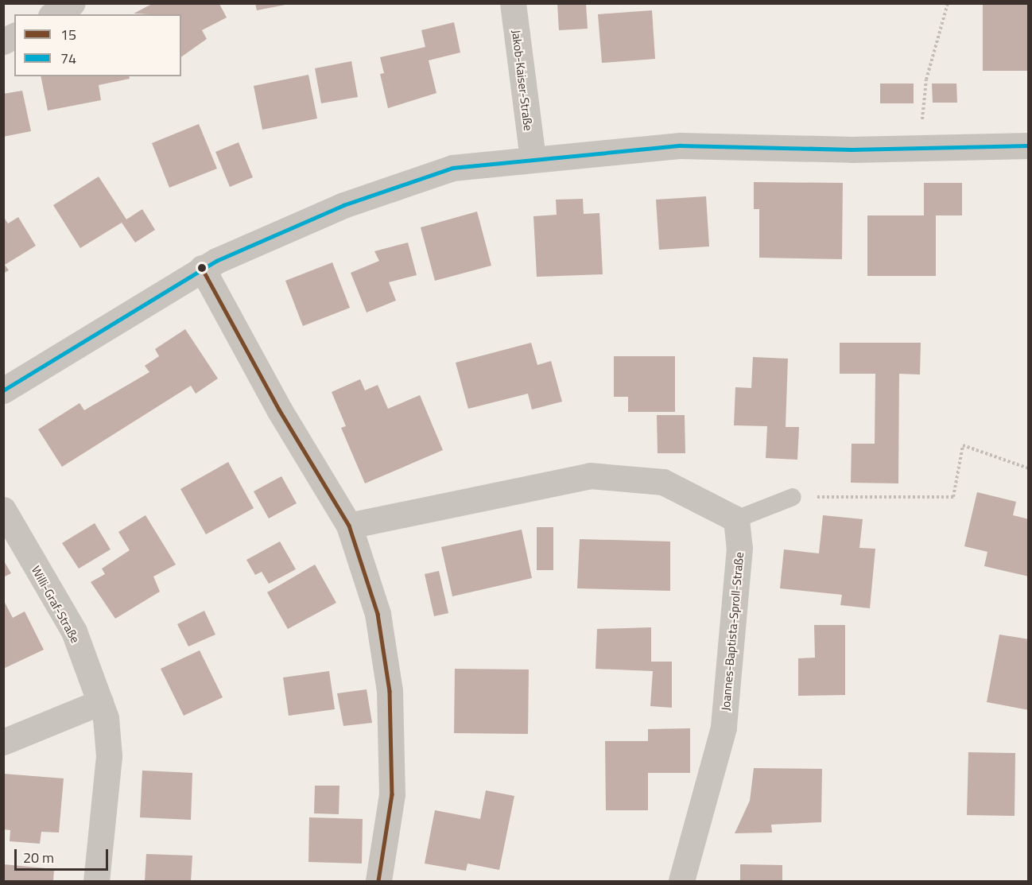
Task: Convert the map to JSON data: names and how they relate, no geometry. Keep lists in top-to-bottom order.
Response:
{
  "streets": {
    "street": ["Jakob-Kaiser-Straße", "Willi-Graf-Straße", "Joannes-Baptista-Sproll-Straße"]
  },
  "lines": ["transit line 74", "transit line 15"],
  "legend": ["15", "74"],
  "scale_bar": "20 m"
}
